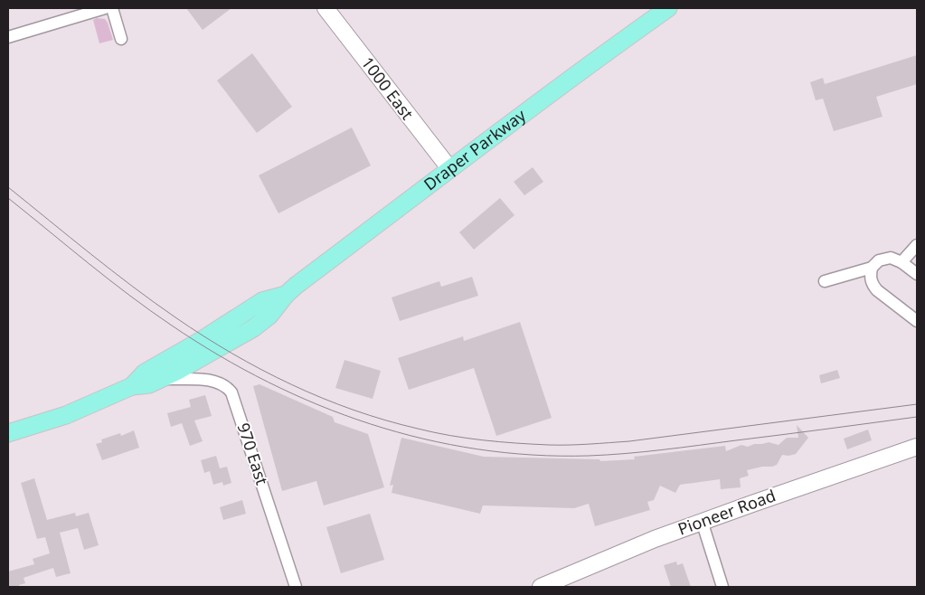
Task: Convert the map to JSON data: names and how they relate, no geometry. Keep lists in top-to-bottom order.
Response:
{
  "streets": {
    "main road": ["Draper Parkway"],
    "street": ["1000 East", "970 East", "Pioneer Road"]
  },
  "crossings": [
    ["1000 East", "Draper Parkway"],
    ["Draper Parkway", "970 East"]
  ]
}
